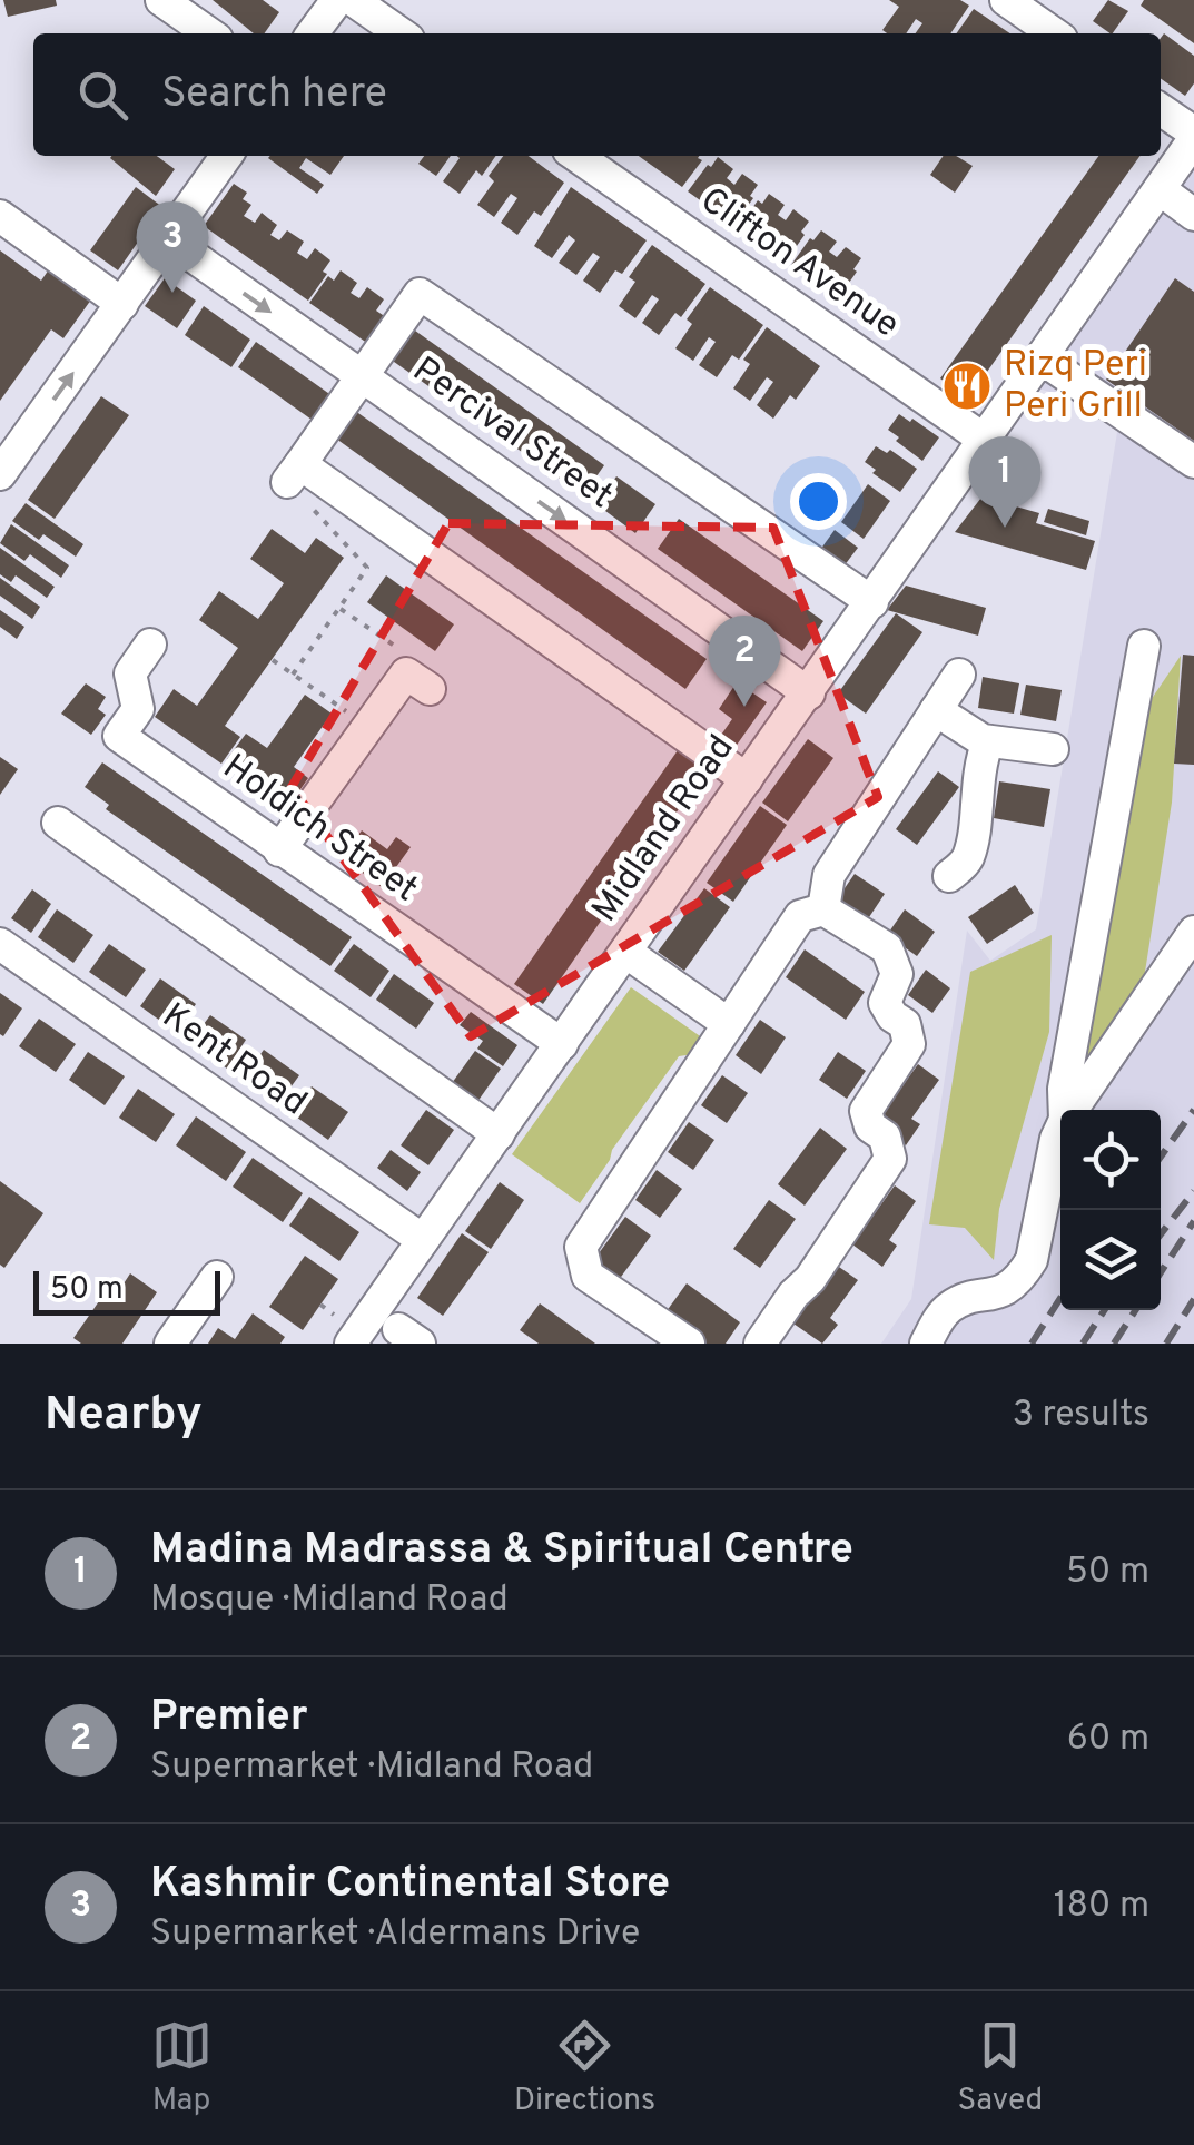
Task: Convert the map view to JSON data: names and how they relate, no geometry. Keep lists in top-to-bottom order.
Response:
{
  "streets": {
    "street": [
      "Clifton Avenue",
      "Percival Street",
      "Holdich Street",
      "Midland Road",
      "Kent Road"
    ]
  },
  "crossings": [
    ["Clifton Avenue", "Midland Road"],
    ["Percival Street", "Midland Road"],
    ["Holdich Street", "Midland Road"],
    ["Midland Road", "Kent Road"]
  ],
  "places": {
    "restaurant": ["Rizq Peri Peri Grill"]
  },
  "scale_bar": "50 m",
  "page": {
    "search": "Search here",
    "pins": ["3", "1", "2"],
    "scale": "50 m",
    "heading": ["Nearby", "3 results"],
    "list": [
      {
        "mark": "1",
        "name": "Madina Madrassa & Spiritual Centre",
        "note": "Mosque · Midland Road",
        "value": "50 m"
      },
      {
        "mark": "2",
        "name": "Premier",
        "note": "Supermarket · Midland Road",
        "value": "60 m"
      },
      {
        "mark": "3",
        "name": "Kashmir Continental Store",
        "note": "Supermarket · Aldermans Drive",
        "value": "180 m"
      }
    ],
    "nav": ["Map", "Directions", "Saved"]
  }
}
